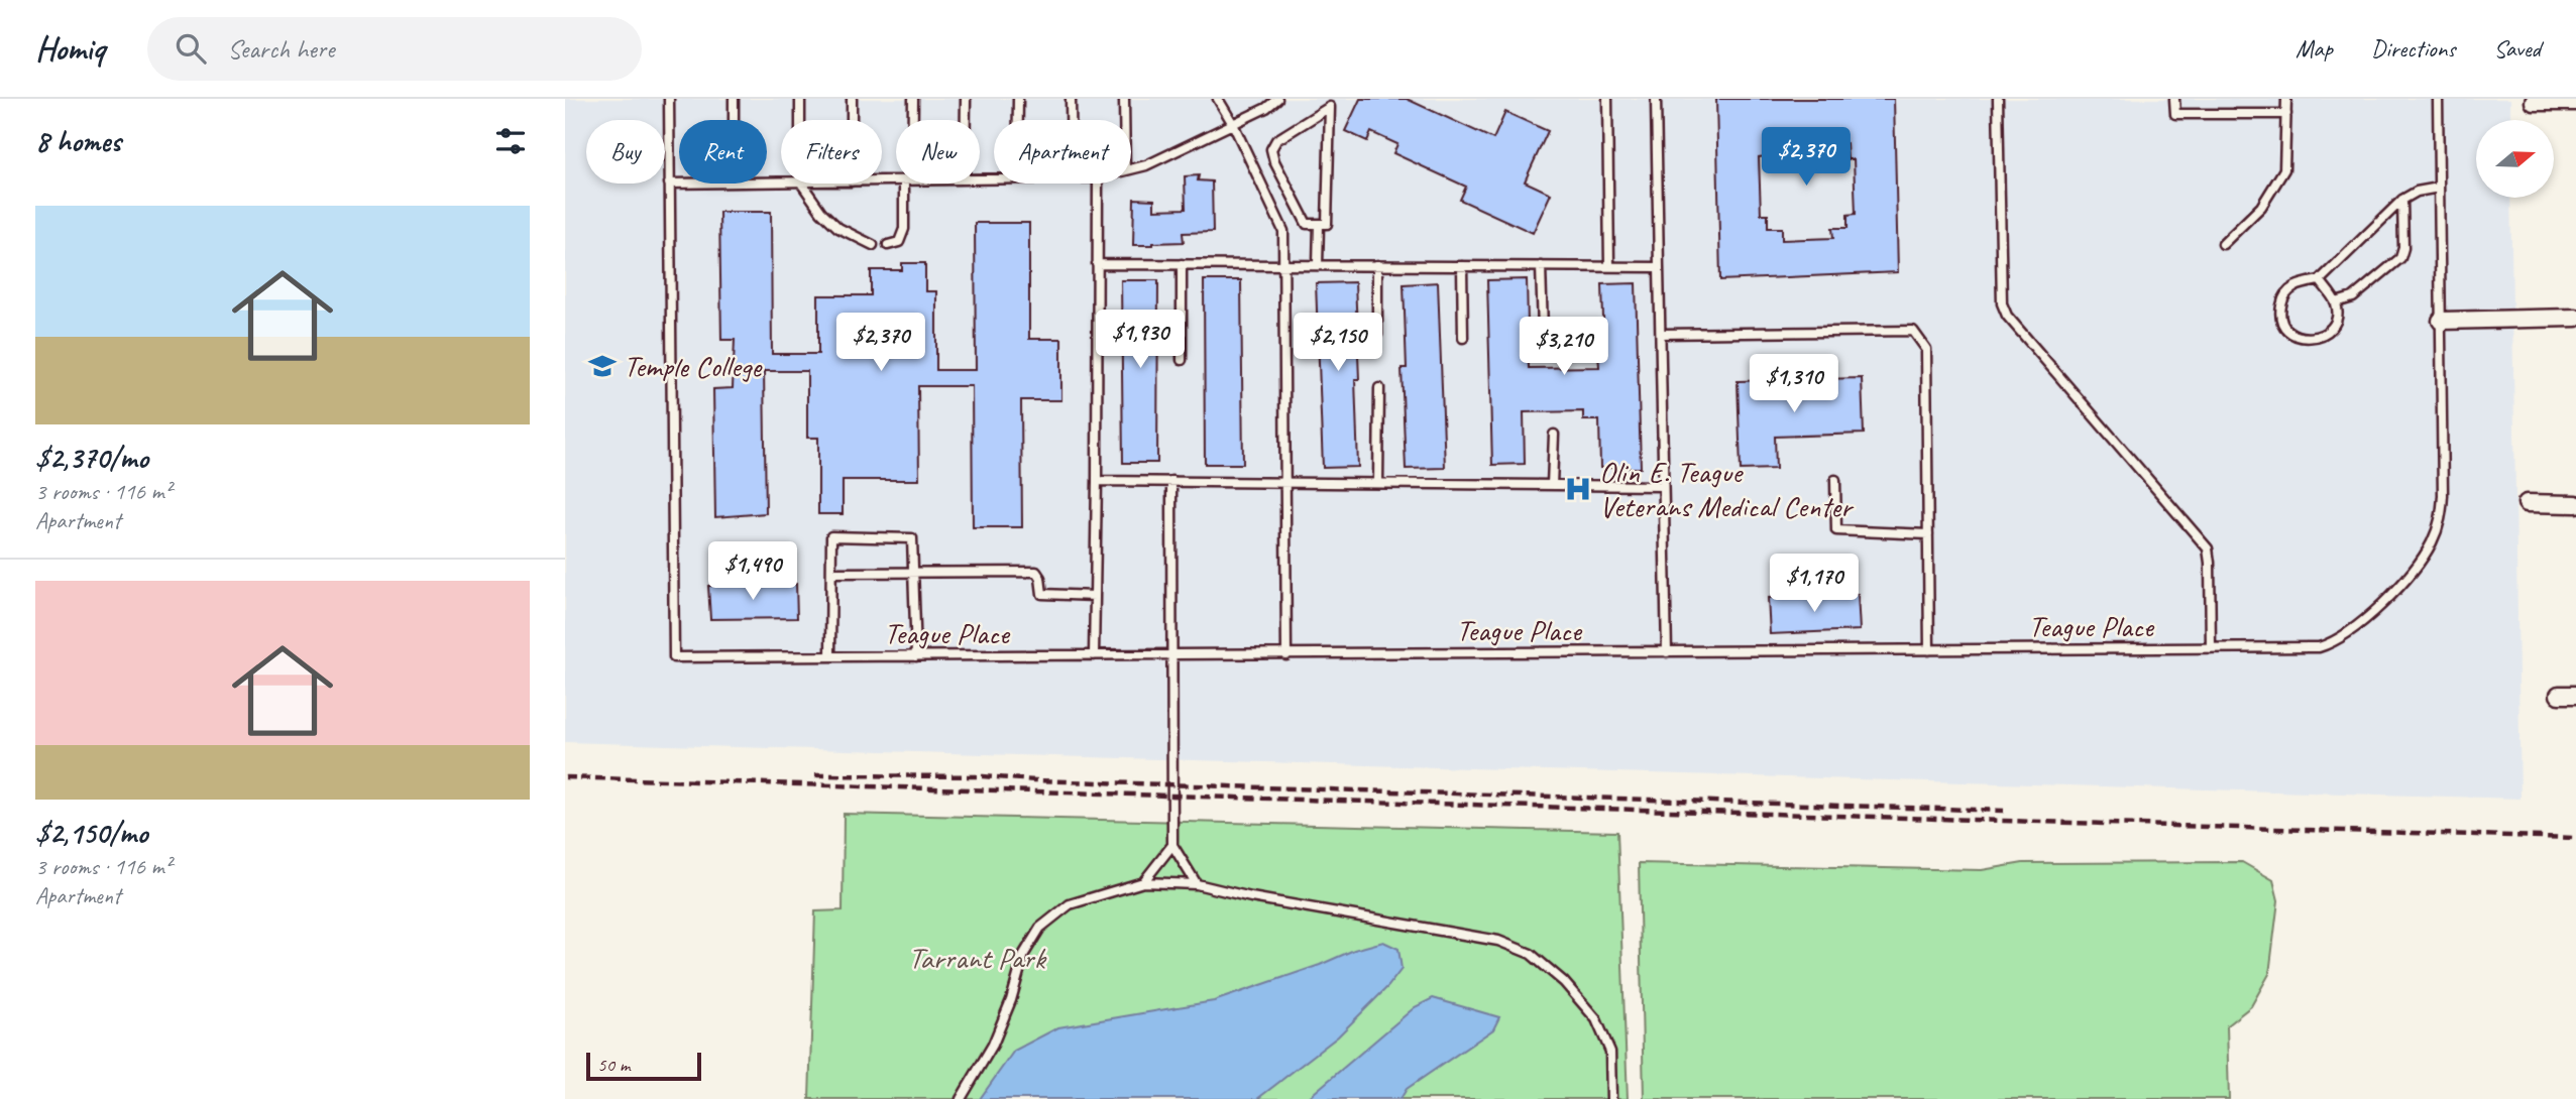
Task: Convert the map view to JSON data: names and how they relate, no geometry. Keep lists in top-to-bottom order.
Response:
{
  "streets": {
    "lane": ["Teague Place"]
  },
  "parks": ["Tarrant Park"],
  "places": {
    "school or university": ["Temple College"],
    "hospital": ["Olin E. Teague Veterans Medical Center"]
  },
  "scale_bar": "50 m",
  "north": "right",
  "page": {
    "header": "Homiq",
    "search": "Search here",
    "nav": ["Map", "Directions", "Saved"],
    "heading": "8 homes",
    "chip": [
      "Buy",
      "Rent",
      "Filters",
      "New",
      "Apartment"
    ],
    "price": [
      "$2,370",
      "$1,930",
      "$2,370",
      "$2,150",
      "$3,210",
      "$1,310",
      "$1,490",
      "$1,170"
    ],
    "list": [
      {
        "name": "$2,370/mo",
        "note": "3 rooms · 116 m² · Apartment"
      },
      {
        "name": "$2,150/mo",
        "note": "3 rooms · 116 m² · Apartment"
      }
    ],
    "scale": "50 m"
  }
}
